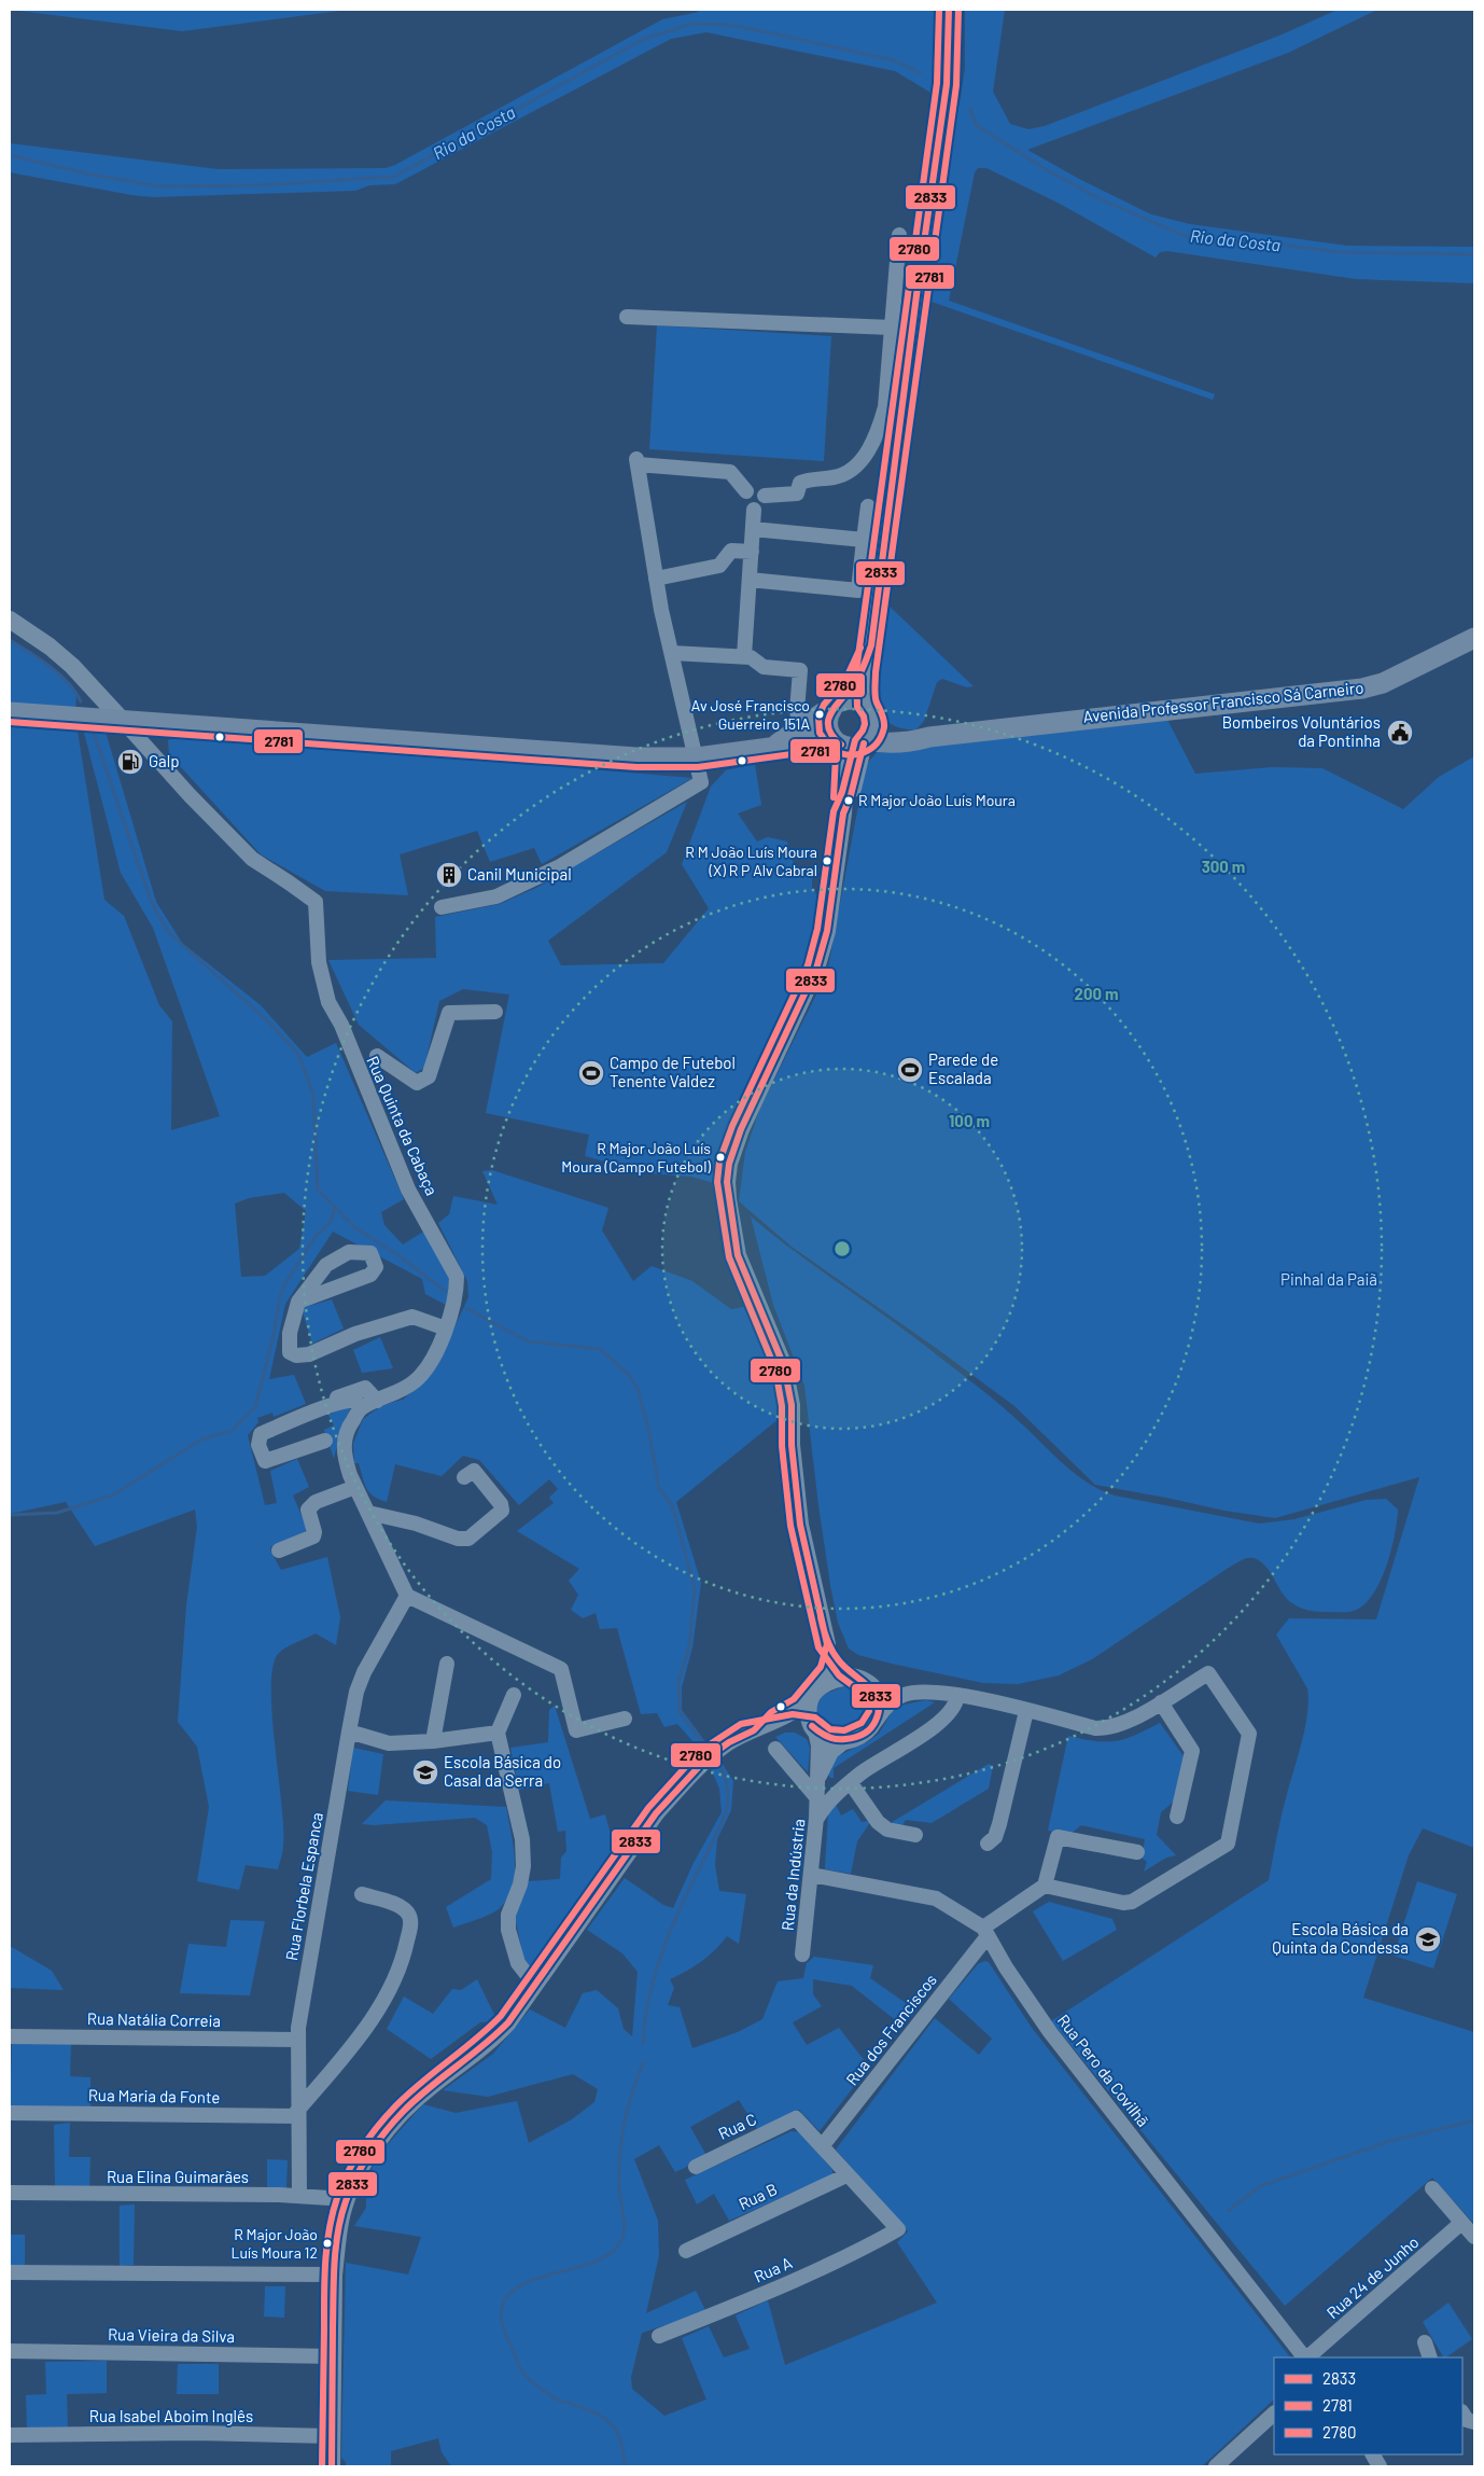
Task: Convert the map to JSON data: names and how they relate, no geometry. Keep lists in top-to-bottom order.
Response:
{
  "streets": {
    "main road": ["Avenida Professor Francisco Sá Carneiro"],
    "street": [
      "Rua Quinta da Cabaça",
      "Rua da Indústria",
      "Rua Florbela Espanca",
      "Rua Natália Correia",
      "Rua dos Franciscos",
      "Rua Pero da Covilhã",
      "Rua Maria da Fonte",
      "Rua C",
      "Rua Elina Guimarães",
      "Rua B",
      "Rua A",
      "Rua 24 de Junho",
      "Rua Vieira da Silva",
      "Rua Isabel Aboim Inglês"
    ]
  },
  "crossings": [
    ["Rua Florbela Espanca", "Rua Natália Correia"],
    ["Rua Florbela Espanca", "Rua Maria da Fonte"],
    ["Rua Florbela Espanca", "Rua Elina Guimarães"],
    ["Rua dos Franciscos", "Rua Pero da Covilhã"],
    ["Rua dos Franciscos", "Rua C"],
    ["Rua B", "Rua A"]
  ],
  "water": ["Rio da Costa"],
  "parks": ["Pinhal da Paiã"],
  "places": {
    "other": [
      "Av José Francisco Guerreiro 151A",
      "R Major João Luís Moura",
      "R M João Luís Moura (X) R P Alv Cabral",
      "R Major João Luís Moura (Campo Futebol)",
      "R Major João Luís Moura 12"
    ],
    "public building": ["Bombeiros Voluntários da Pontinha"],
    "fuel station": ["Galp"],
    "building": ["Canil Municipal"],
    "sports": ["Parede de Escalada", "Campo de Futebol Tenente Valdez"],
    "school or university": ["Escola Básica do Casal da Serra", "Escola Básica da Quinta da Condessa"]
  },
  "lines": ["transit line 2833", "transit line 2781", "transit line 2780"],
  "legend": ["2833", "2781", "2780"],
  "rings": ["300 m", "200 m", "100 m"]
}
